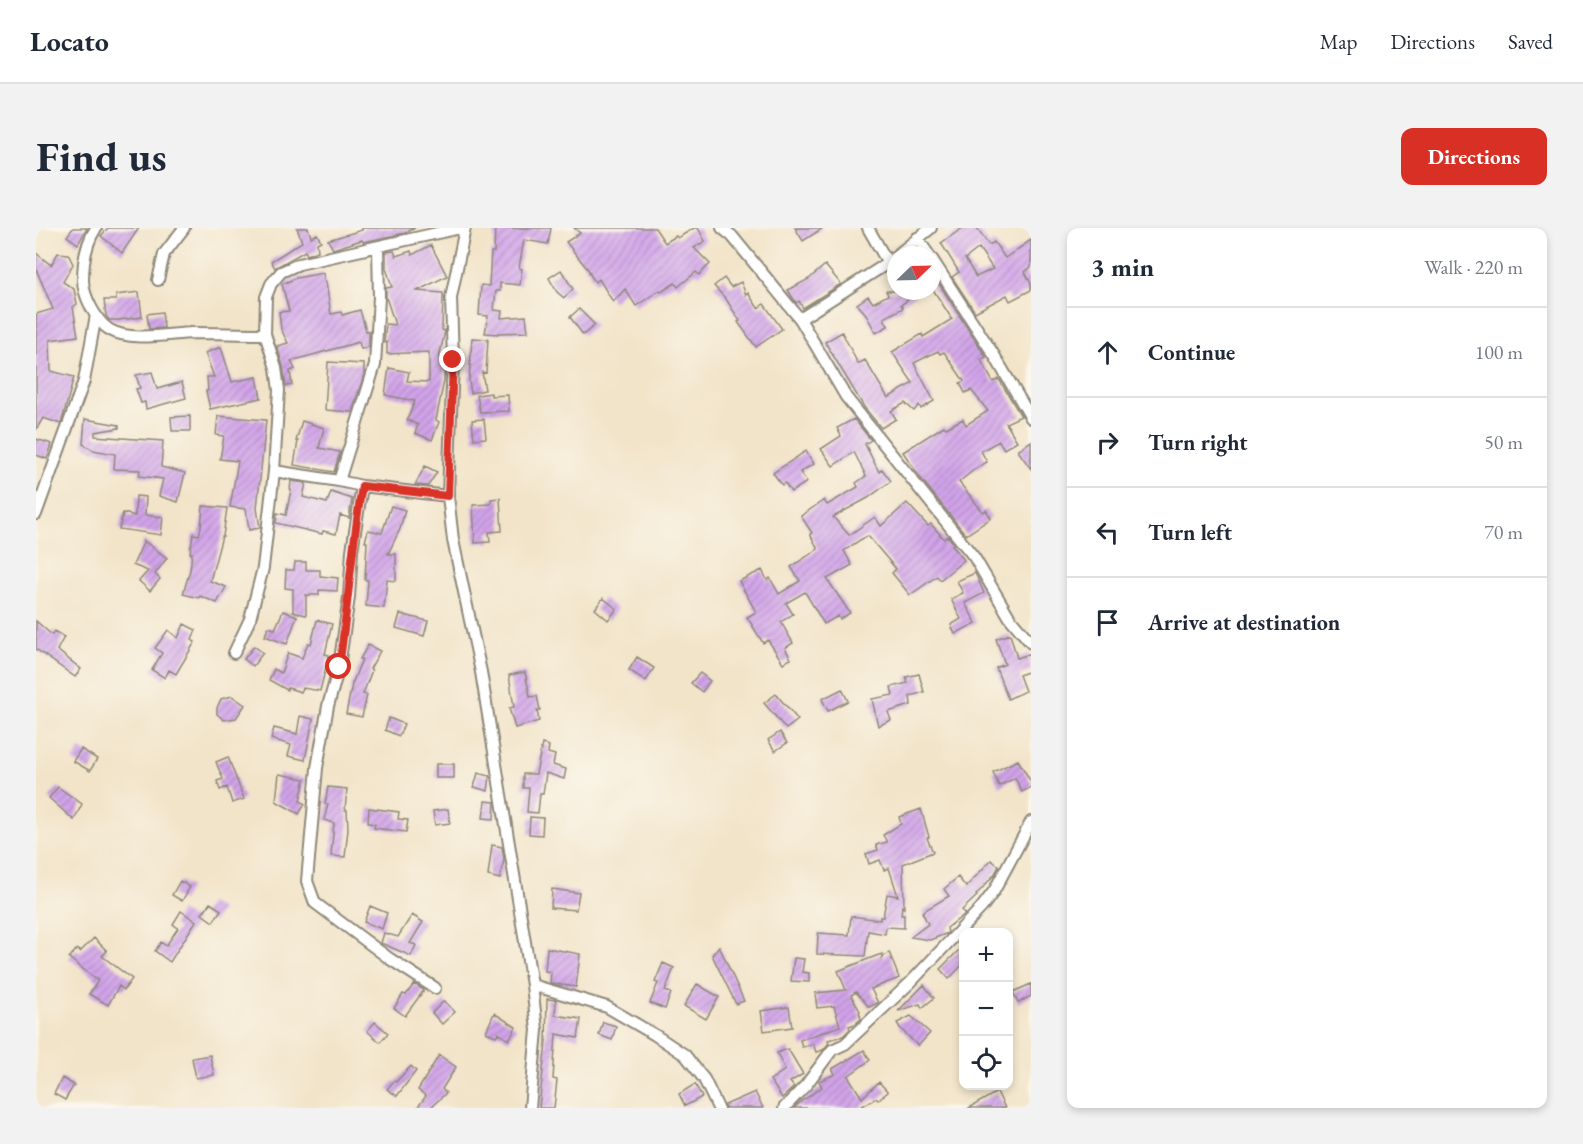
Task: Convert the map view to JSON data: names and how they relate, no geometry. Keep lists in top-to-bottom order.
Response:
{
  "north": "top right",
  "page": {
    "header": "Locato",
    "nav": ["Map", "Directions", "Saved"],
    "buttons": "Directions",
    "title": "Find us",
    "heading": ["3 min", "Walk · 220 m"],
    "list": [
      ["Continue", "100 m"],
      ["Turn right", "50 m"],
      ["Turn left", "70 m"],
      "Arrive at destination"
    ],
    "map_buttons": ["+", "−"]
  }
}
